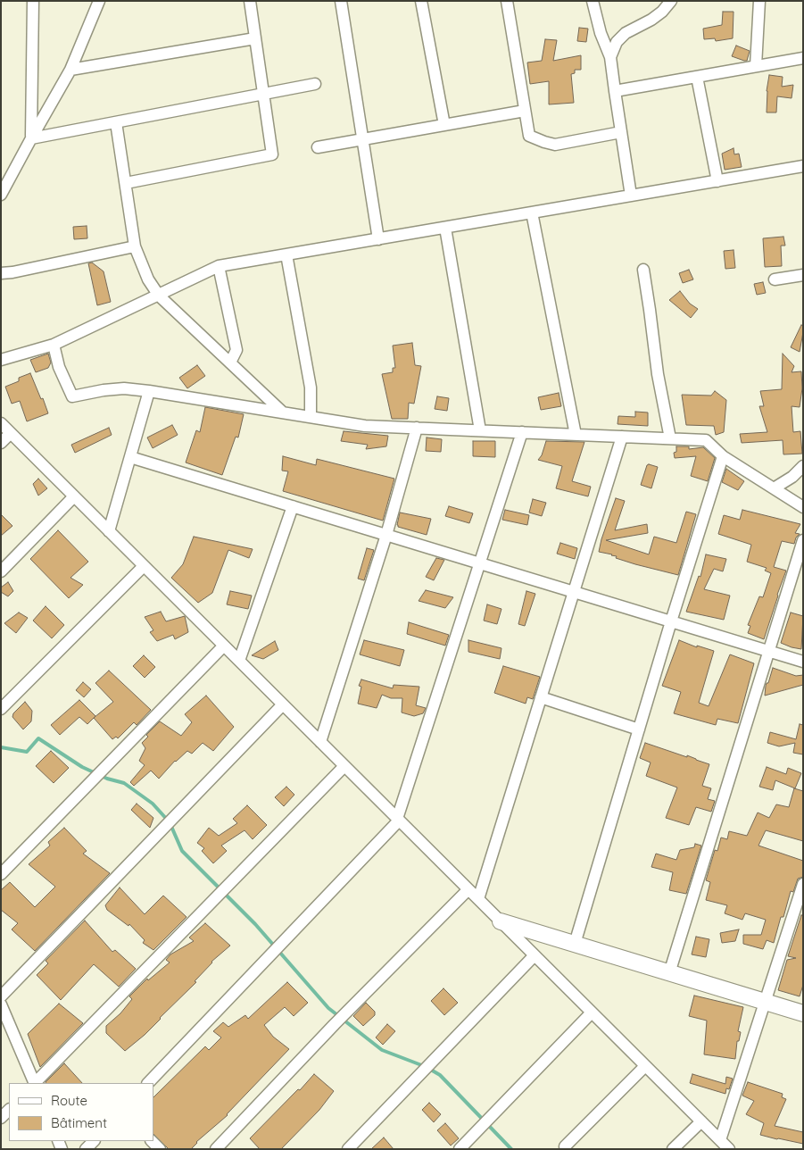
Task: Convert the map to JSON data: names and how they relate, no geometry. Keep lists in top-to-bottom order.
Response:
{
  "legend": ["Route", "Bâtiment"]
}
